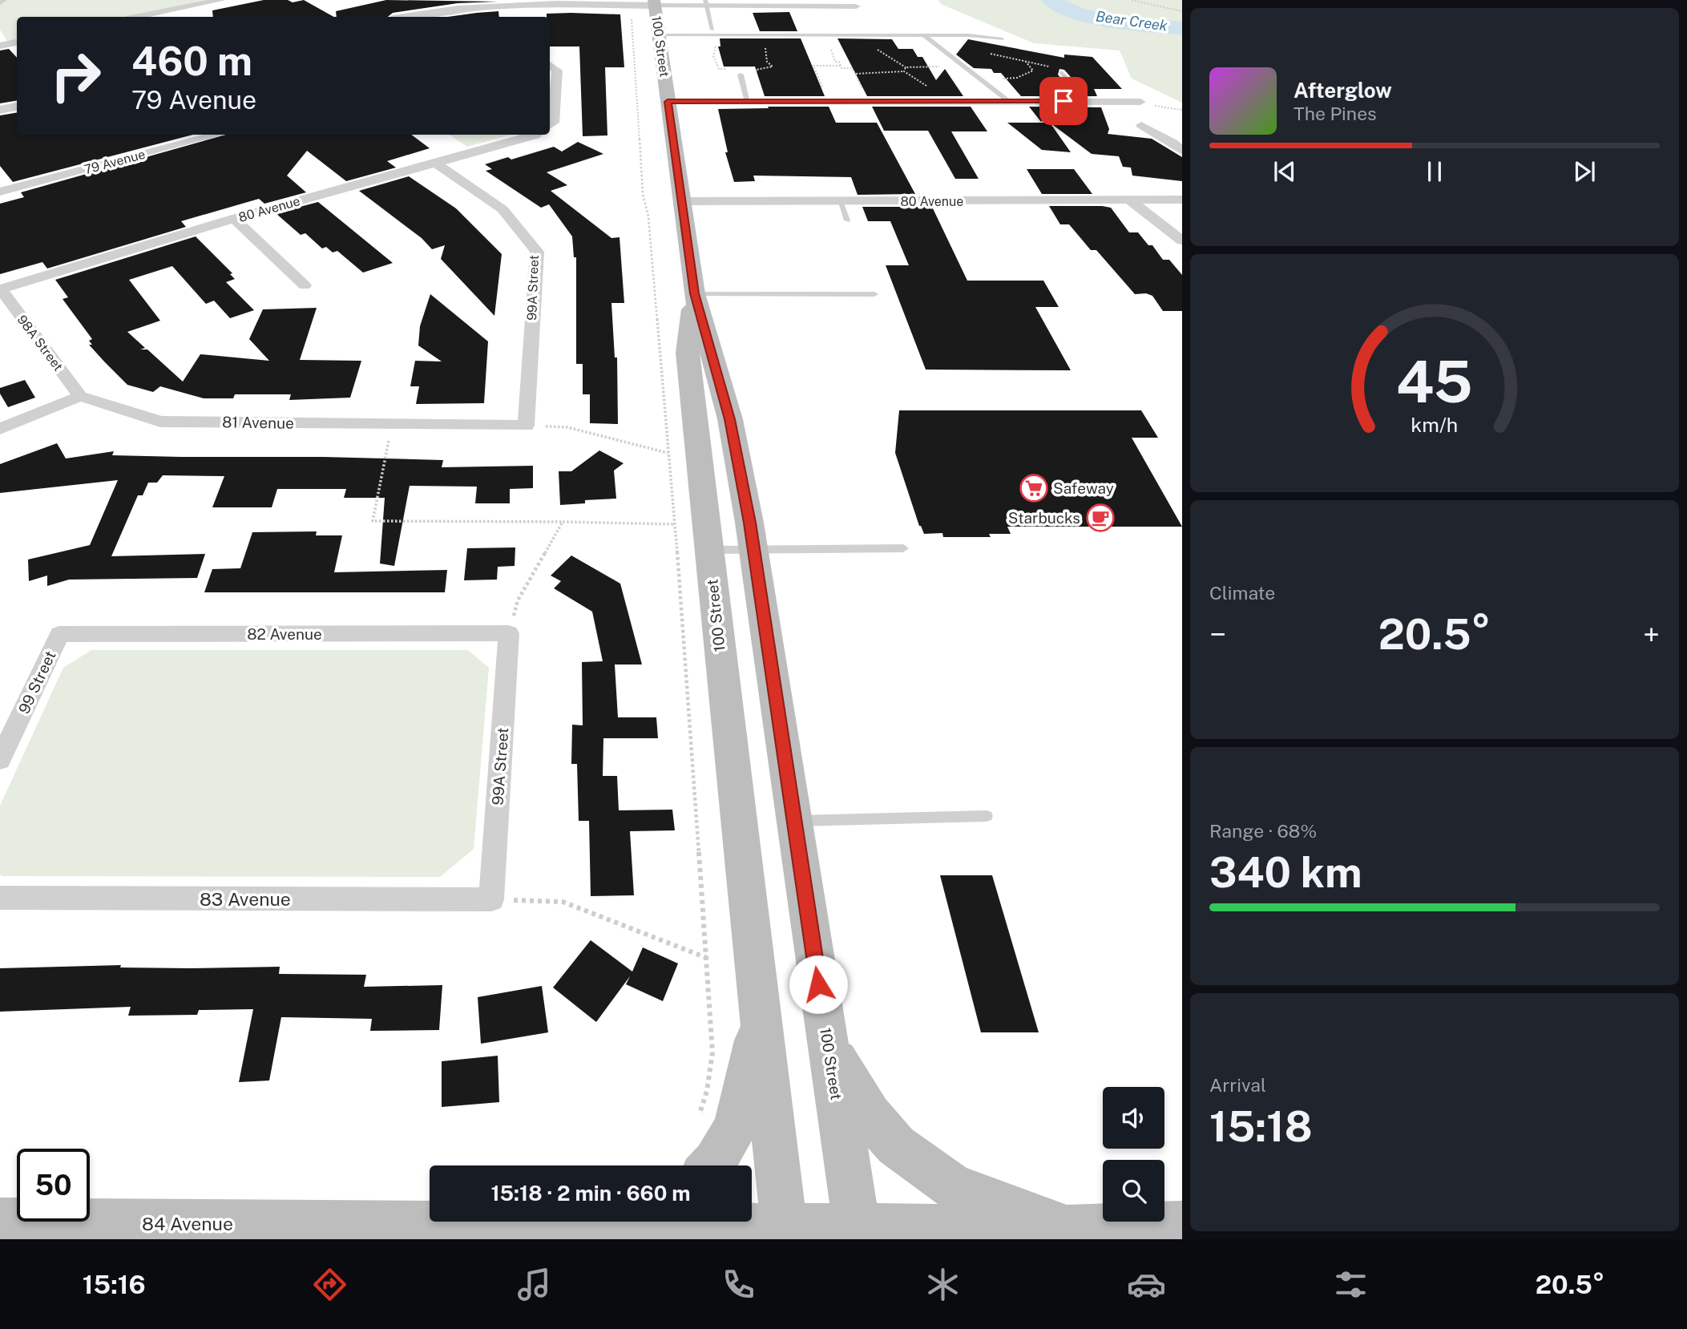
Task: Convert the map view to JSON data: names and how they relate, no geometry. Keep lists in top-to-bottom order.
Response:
{
  "streets": {
    "main road": ["100 Street", "84 Avenue"],
    "street": [
      "79 Avenue",
      "80 Avenue",
      "99A Street",
      "98A Street",
      "81 Avenue",
      "82 Avenue",
      "99 Street",
      "83 Avenue"
    ]
  },
  "crossings": [
    ["100 Street", "80 Avenue"],
    ["100 Street", "84 Avenue"],
    ["80 Avenue", "99A Street"],
    ["80 Avenue", "98A Street"],
    ["99A Street", "81 Avenue"],
    ["99A Street", "82 Avenue"],
    ["99A Street", "83 Avenue"],
    ["98A Street", "81 Avenue"],
    ["82 Avenue", "99 Street"]
  ],
  "water": ["Bear Creek"],
  "places": {
    "supermarket": ["Safeway"],
    "cafe": ["Starbucks"]
  },
  "page": {
    "turn": ["460 m", "79 Avenue"],
    "song": ["Afterglow", "The Pines"],
    "tile": [
      "Climate",
      ["Range · 68%", "340 km"],
      ["Arrival", "15:18"]
    ],
    "heat": ["−", "20.5°", "+"],
    "limit": "50",
    "trip": "15:18 · 2 min · 660 m",
    "tabs": ["15:16", "20.5°"],
    "gauge": ["45", "km/h"]
  }
}
